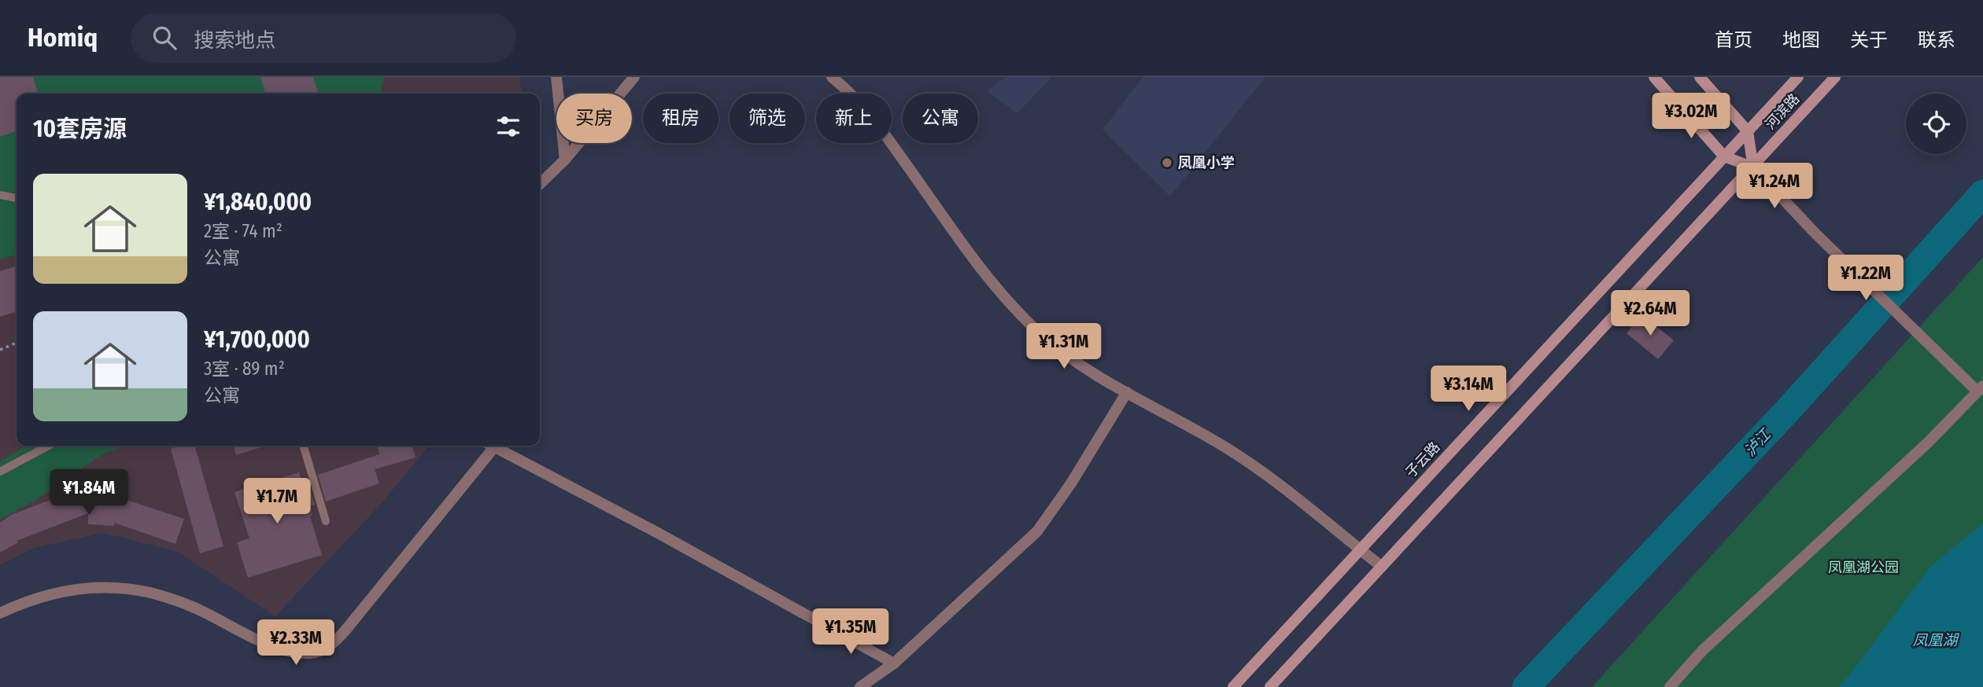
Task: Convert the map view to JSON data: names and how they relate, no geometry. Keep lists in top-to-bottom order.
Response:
{
  "streets": {
    "main road": ["河滨路", "子云路"]
  },
  "crossings": [
    ["河滨路", "子云路"]
  ],
  "water": ["泸江", "凤凰湖"],
  "parks": ["凤凰湖公园"],
  "places": ["凤凰小学"],
  "page": {
    "header": "Homiq",
    "search": "搜索地点",
    "nav": [
      "首页",
      "地图",
      "关于",
      "联系"
    ],
    "price": [
      "¥3.02M",
      "¥1.24M",
      "¥1.22M",
      "¥2.64M",
      "¥1.31M",
      "¥3.14M",
      "¥1.84M",
      "¥1.7M",
      "¥1.35M",
      "¥2.33M"
    ],
    "chip": [
      "买房",
      "租房",
      "筛选",
      "新上",
      "公寓"
    ],
    "heading": "10套房源",
    "list": [
      {
        "name": "¥1,840,000",
        "note": "2室 · 74 m² · 公寓"
      },
      {
        "name": "¥1,700,000",
        "note": "3室 · 89 m² · 公寓"
      }
    ]
  }
}
